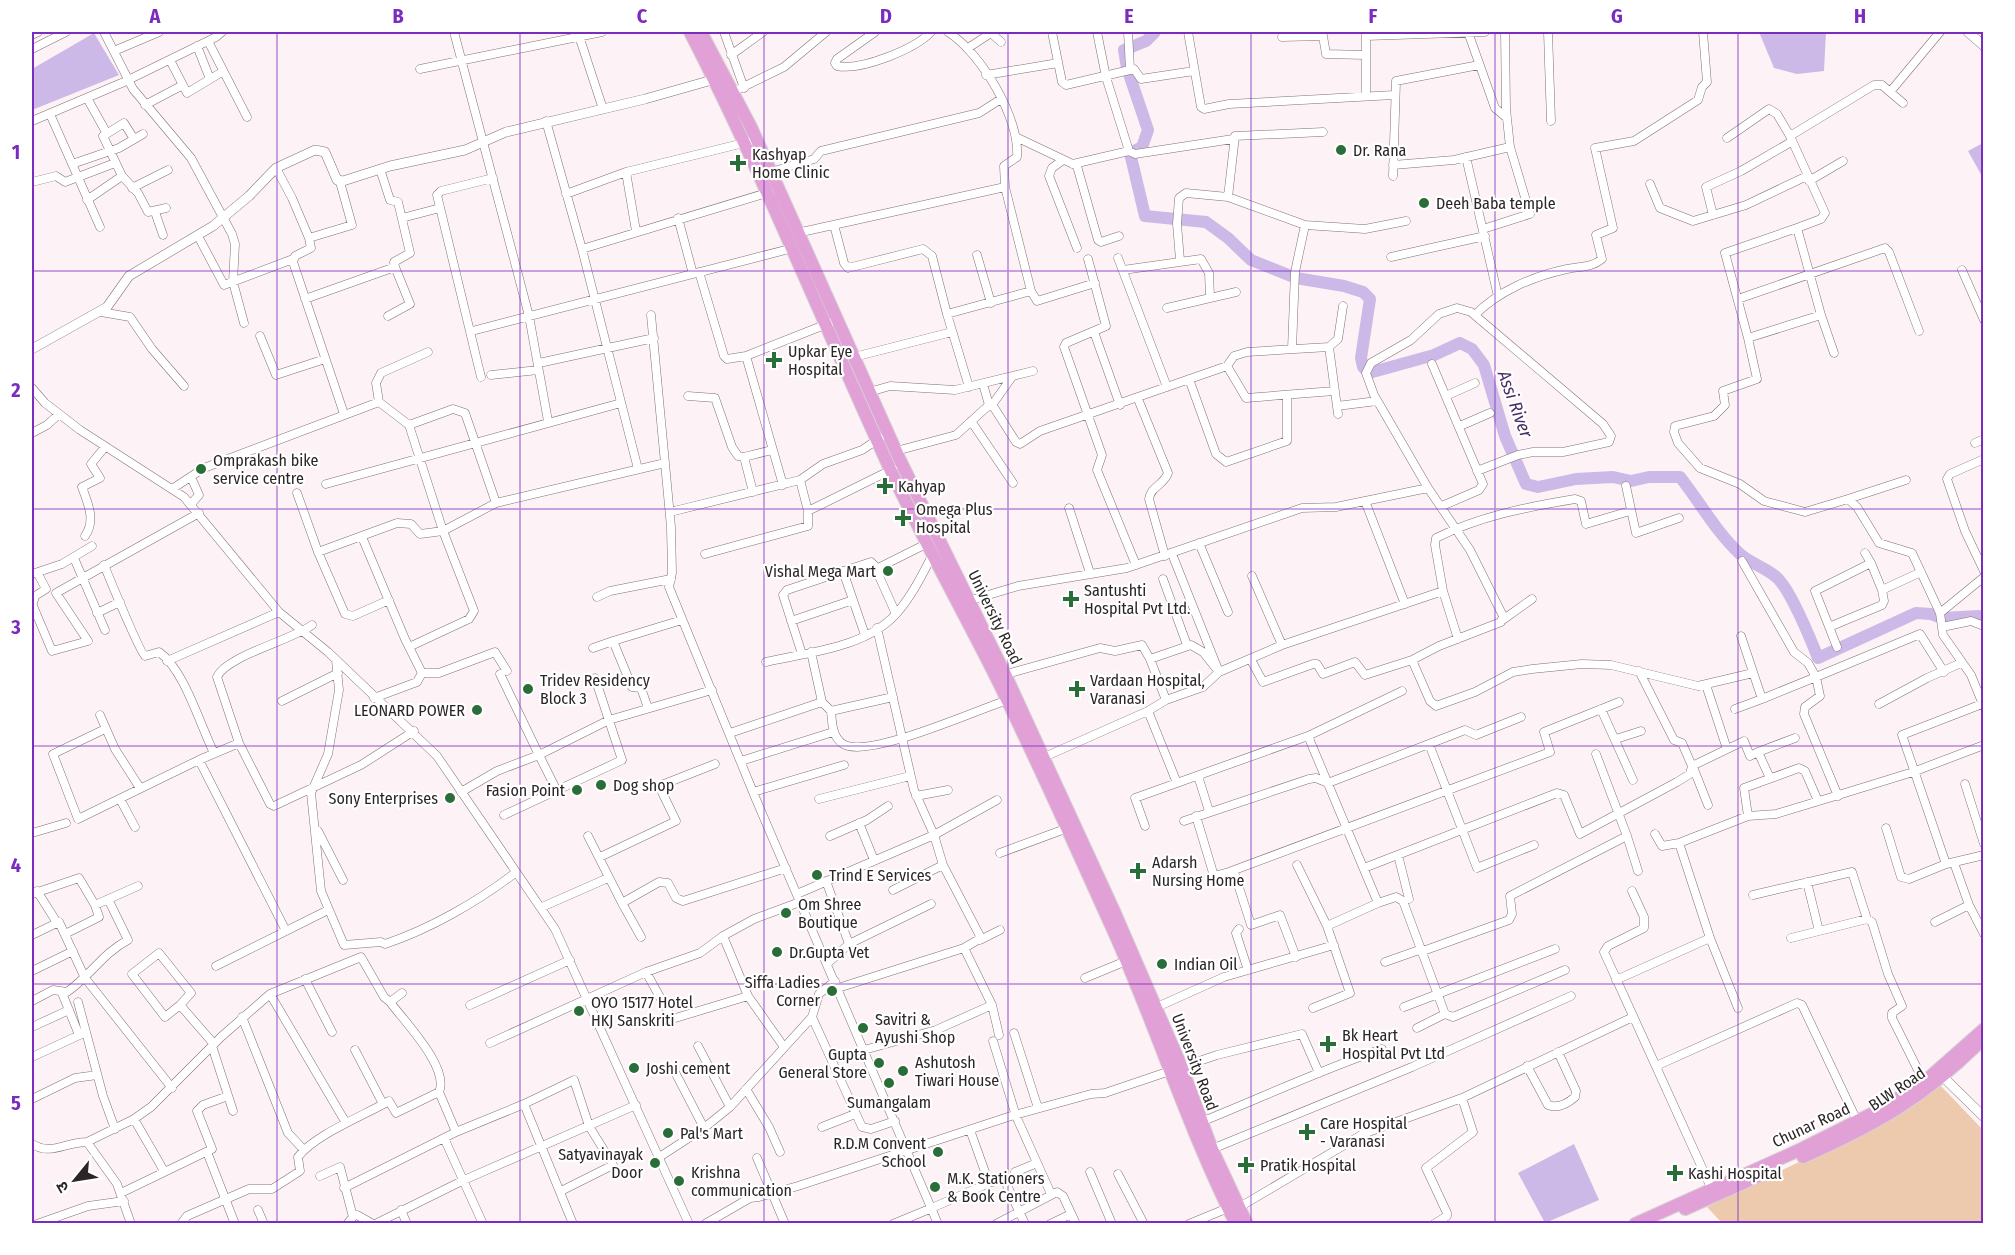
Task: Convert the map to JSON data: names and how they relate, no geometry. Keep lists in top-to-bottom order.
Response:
{
  "streets": {
    "main road": ["University Road", "BLW Road", "Chunar Road"]
  },
  "crossings": [
    ["BLW Road", "Chunar Road"]
  ],
  "water": ["Assi River"],
  "places": {
    "other": [
      "Dr. Rana",
      "Deeh Baba temple",
      "Omprakash bike service centre",
      "Vishal Mega Mart",
      "Tridev Residency Block 3",
      "LEONARD POWER",
      "Dog shop",
      "Fasion Point",
      "Sony Enterprises",
      "Trind E Services",
      "Om Shree Boutique",
      "Dr.Gupta Vet",
      "Indian Oil",
      "Siffa Ladies Corner",
      "OYO 15177 Hotel HKJ Sanskriti",
      "Savitri & Ayushi Shop",
      "Gupta General Store",
      "Joshi cement",
      "Ashutosh Tiwari House",
      "Sumangalam",
      "Pal's Mart",
      "R.D.M Convent School",
      "Satyavinayak Door",
      "Krishna communication",
      "M.K. Stationers & Book Centre"
    ],
    "health": [
      "Kashyap Home Clinic",
      "Upkar Eye Hospital",
      "Kahyap",
      "Omega Plus Hospital",
      "Santushti Hospital Pvt Ltd.",
      "Vardaan Hospital, Varanasi",
      "Adarsh Nursing Home",
      "Bk Heart Hospital Pvt Ltd",
      "Care Hospital - Varanasi",
      "Pratik Hospital",
      "Kashi Hospital"
    ]
  },
  "north": "bottom left",
  "grid": {
    "columns": [
      "A",
      "B",
      "C",
      "D",
      "E",
      "F",
      "G",
      "H"
    ],
    "rows": [
      "1",
      "2",
      "3",
      "4",
      "5"
    ]
  }
}
